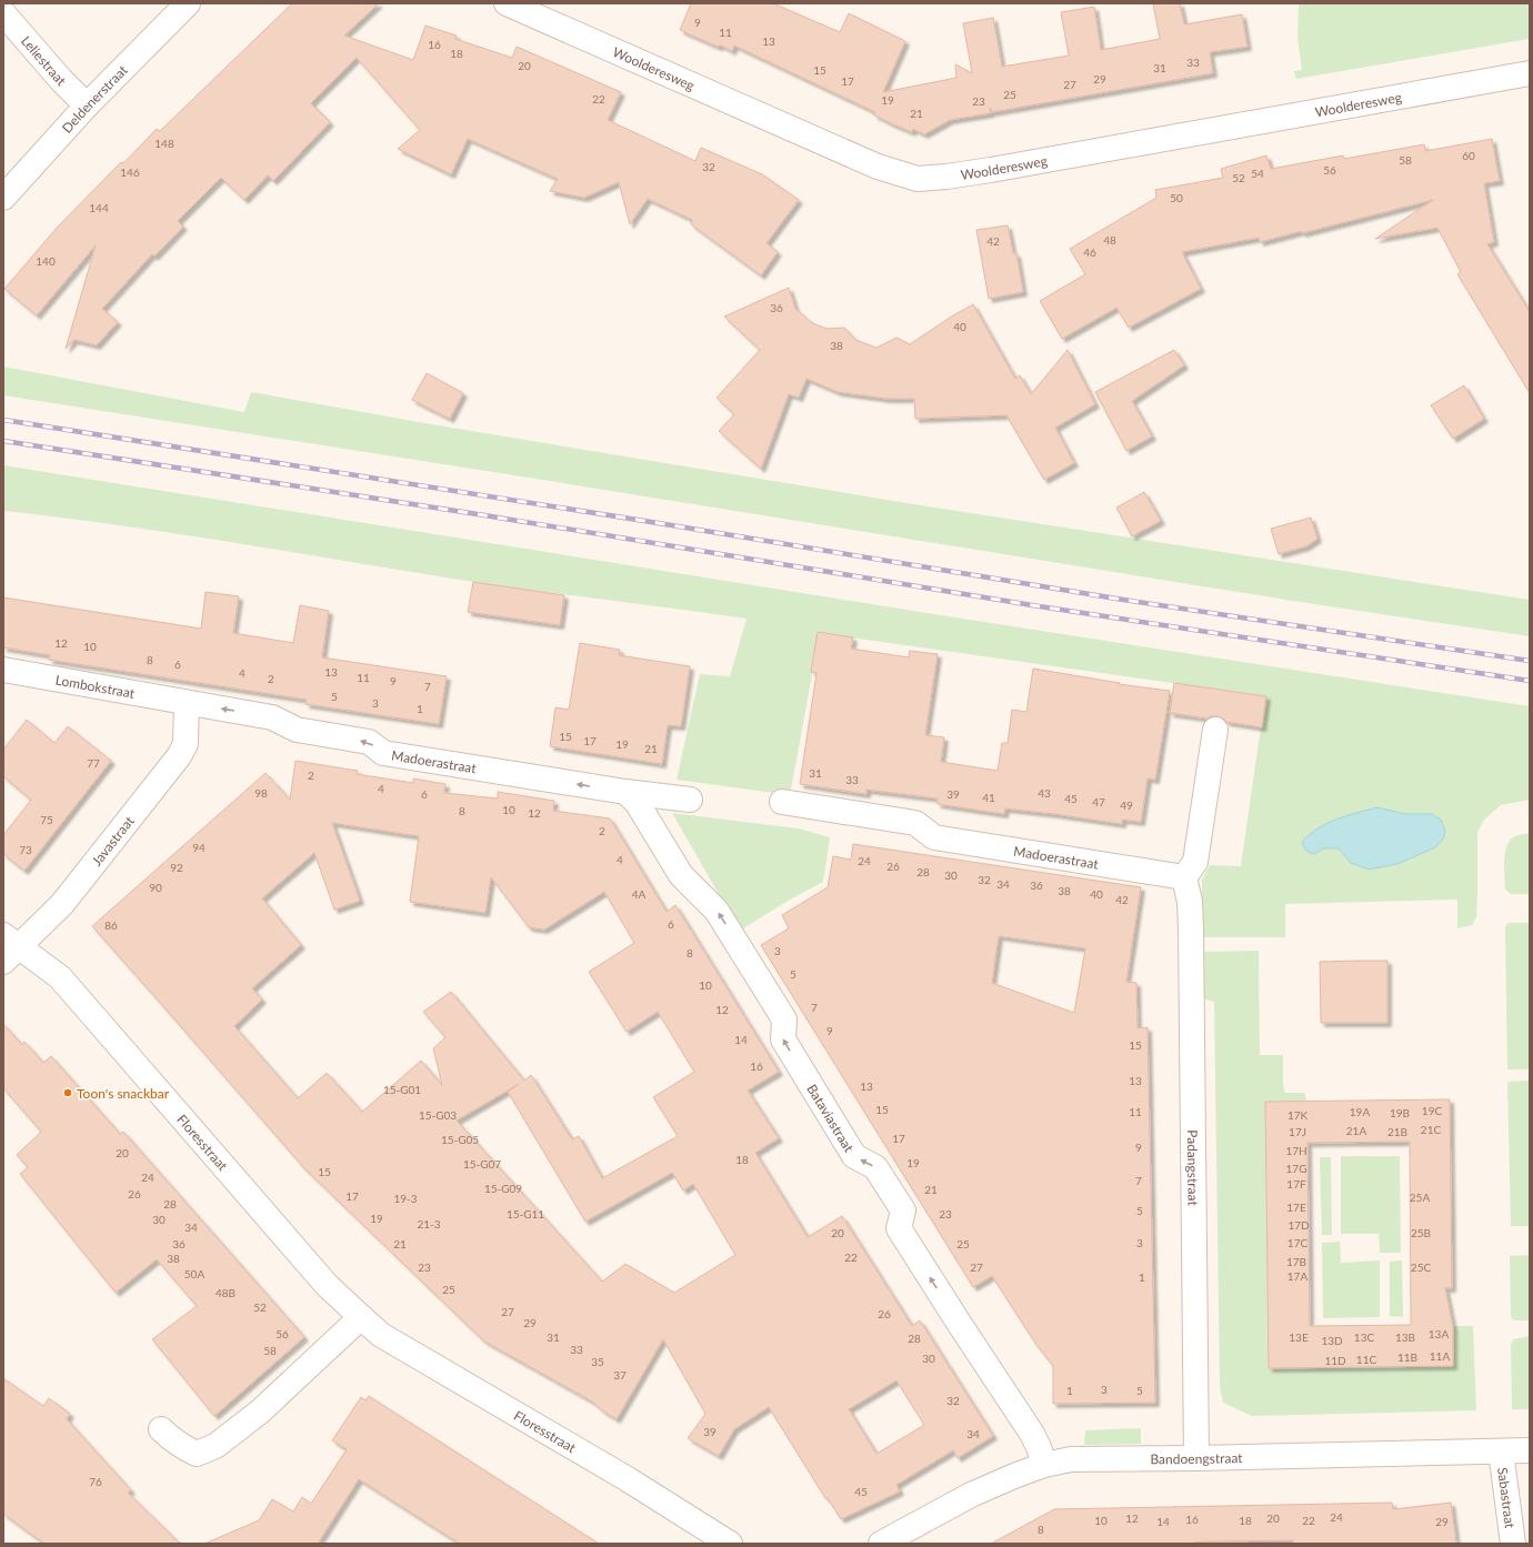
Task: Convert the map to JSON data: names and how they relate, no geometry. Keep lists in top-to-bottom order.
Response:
{
  "streets": {
    "street": [
      "Leliestraat",
      "Woolderesweg",
      "Deldenerstraat",
      "Lombokstraat",
      "Madoerastraat",
      "Javastraat",
      "Bataviastraat",
      "Floresstraat",
      "Padangstraat",
      "Bandoengstraat",
      "Sabastraat"
    ]
  },
  "crossings": [
    ["Leliestraat", "Deldenerstraat"],
    ["Lombokstraat", "Madoerastraat"],
    ["Lombokstraat", "Javastraat"],
    ["Madoerastraat", "Javastraat"],
    ["Madoerastraat", "Bataviastraat"],
    ["Madoerastraat", "Padangstraat"],
    ["Javastraat", "Floresstraat"],
    ["Bataviastraat", "Bandoengstraat"],
    ["Padangstraat", "Bandoengstraat"],
    ["Bandoengstraat", "Sabastraat"]
  ],
  "one_way": ["Madoerastraat", "Bataviastraat"],
  "places": ["Toon's snackbar"],
  "house_numbers": [
    "9",
    "11",
    "13",
    "16",
    "18",
    "33",
    "20",
    "31",
    "15",
    "29",
    "17",
    "27",
    "25",
    "22",
    "19",
    "23",
    "21",
    "148",
    "60",
    "58",
    "32",
    "56",
    "146",
    "54",
    "52",
    "50",
    "144",
    "48",
    "42",
    "46",
    "140",
    "36",
    "40",
    "38",
    "12",
    "10",
    "8",
    "6",
    "13",
    "4",
    "11",
    "2",
    "9",
    "7",
    "5",
    "3",
    "1",
    "15",
    "17",
    "19",
    "21",
    "77",
    "31",
    "2",
    "33",
    "4",
    "98",
    "43",
    "6",
    "39",
    "41",
    "45",
    "47",
    "49",
    "10",
    "8",
    "12",
    "75",
    "2",
    "94",
    "73",
    "4",
    "24",
    "26",
    "92",
    "28",
    "30",
    "32",
    "34",
    "36",
    "90",
    "38",
    "4A",
    "40",
    "42",
    "6",
    "86",
    "3",
    "8",
    "5",
    "10",
    "7",
    "12",
    "9",
    "14",
    "15",
    "16",
    "13",
    "13",
    "15-G01",
    "15",
    "19C",
    "11",
    "19A",
    "19B",
    "15-G03",
    "17K",
    "21C",
    "21A",
    "17J",
    "21B",
    "17",
    "15-G05",
    "9",
    "17H",
    "20",
    "18",
    "19",
    "15-G07",
    "17G",
    "15",
    "24",
    "7",
    "17F",
    "15-G09",
    "21",
    "26",
    "17",
    "25A",
    "19-3",
    "28",
    "17E",
    "5",
    "15-G11",
    "23",
    "19",
    "30",
    "21-3",
    "17D",
    "34",
    "20",
    "25B",
    "3",
    "17C",
    "36",
    "21",
    "25",
    "22",
    "38",
    "17B",
    "23",
    "27",
    "25C",
    "50A",
    "17A",
    "1",
    "25",
    "48B",
    "52",
    "27",
    "26",
    "29",
    "56",
    "13A",
    "31",
    "13E",
    "13C",
    "13B",
    "28",
    "13D",
    "33",
    "58",
    "11A",
    "11B",
    "30",
    "11C",
    "11D",
    "35",
    "37",
    "3",
    "1",
    "5",
    "32",
    "39",
    "34",
    "76",
    "45",
    "24",
    "12",
    "20",
    "16",
    "10",
    "18",
    "22",
    "14",
    "29",
    "8"
  ]
}
